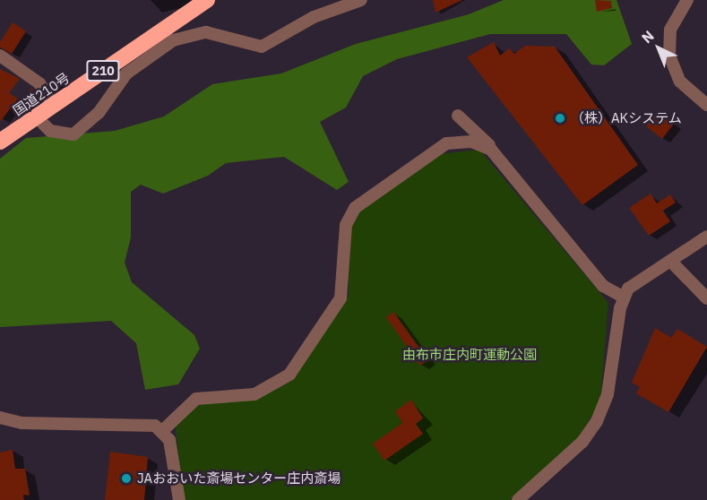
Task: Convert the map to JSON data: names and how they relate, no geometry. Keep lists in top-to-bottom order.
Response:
{
  "streets": {
    "highway": ["210", "国道210号"]
  },
  "parks": ["由布市庄内町運動公園"],
  "places": ["（株）AKシステム", "JAおおいた斎場センター庄内斎場"],
  "north": "top left"
}
